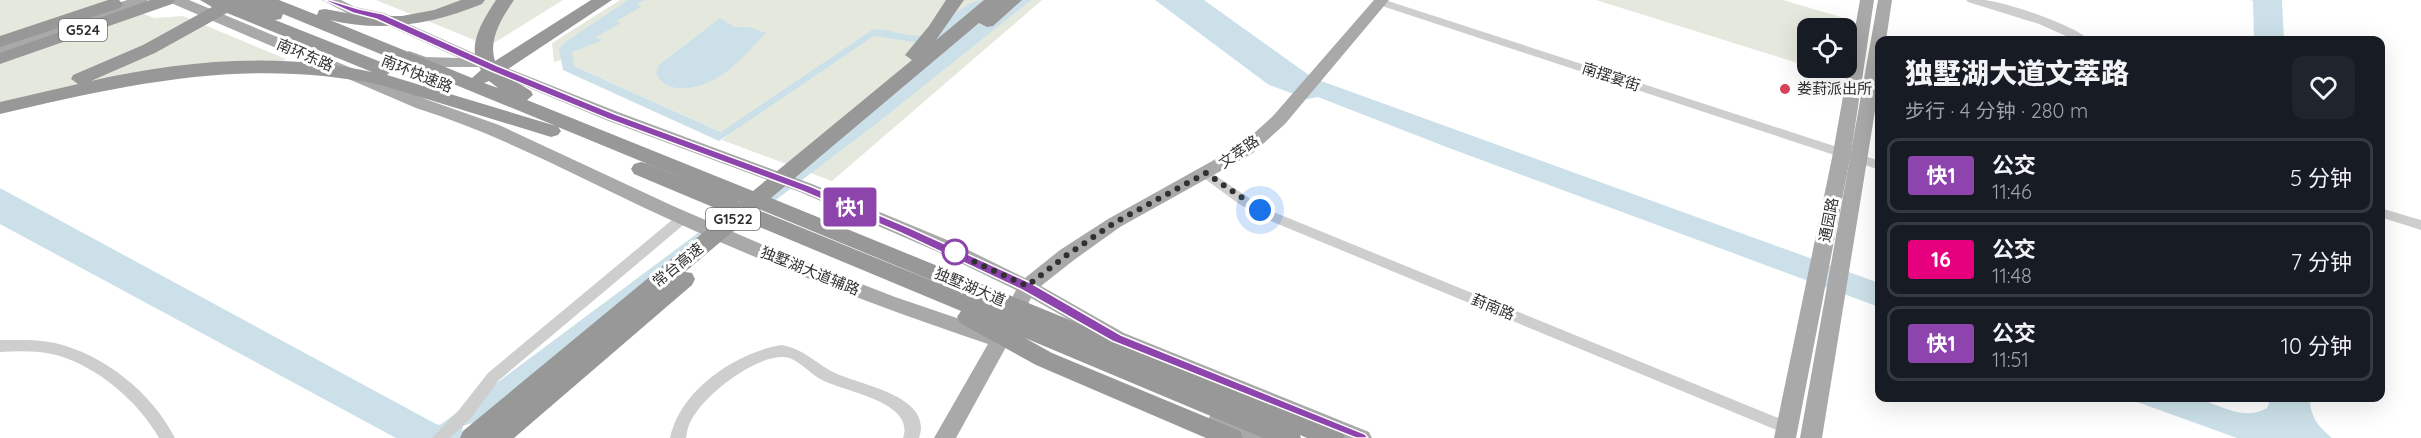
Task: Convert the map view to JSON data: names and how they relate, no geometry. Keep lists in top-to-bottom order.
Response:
{
  "streets": {
    "highway": [
      "G524",
      "南环快速路",
      "G1522",
      "常台高速",
      "独墅湖大道"
    ],
    "main road": [
      "南环东路",
      "文萃路",
      "通园路",
      "独墅湖大道辅路"
    ],
    "street": ["南摆宴街", "葑南路"]
  },
  "crossings": [
    ["南环东路", "独墅湖大道辅路"],
    ["南环快速路", "独墅湖大道"],
    ["南摆宴街", "文萃路"],
    ["南摆宴街", "通园路"],
    ["文萃路", "独墅湖大道辅路"],
    ["文萃路", "葑南路"],
    ["通园路", "葑南路"]
  ],
  "places": ["娄葑派出所"],
  "lines": ["bus line 快1"],
  "page": {
    "on_map": "快1",
    "heading": ["独墅湖大道文萃路", "步行 · 4 分钟 · 280 m"],
    "list": [
      {
        "mark": "快1",
        "name": "公交",
        "note": "11:46",
        "value": "5 分钟"
      },
      {
        "mark": "16",
        "name": "公交",
        "note": "11:48",
        "value": "7 分钟"
      },
      {
        "mark": "快1",
        "name": "公交",
        "note": "11:51",
        "value": "10 分钟"
      }
    ]
  }
}
